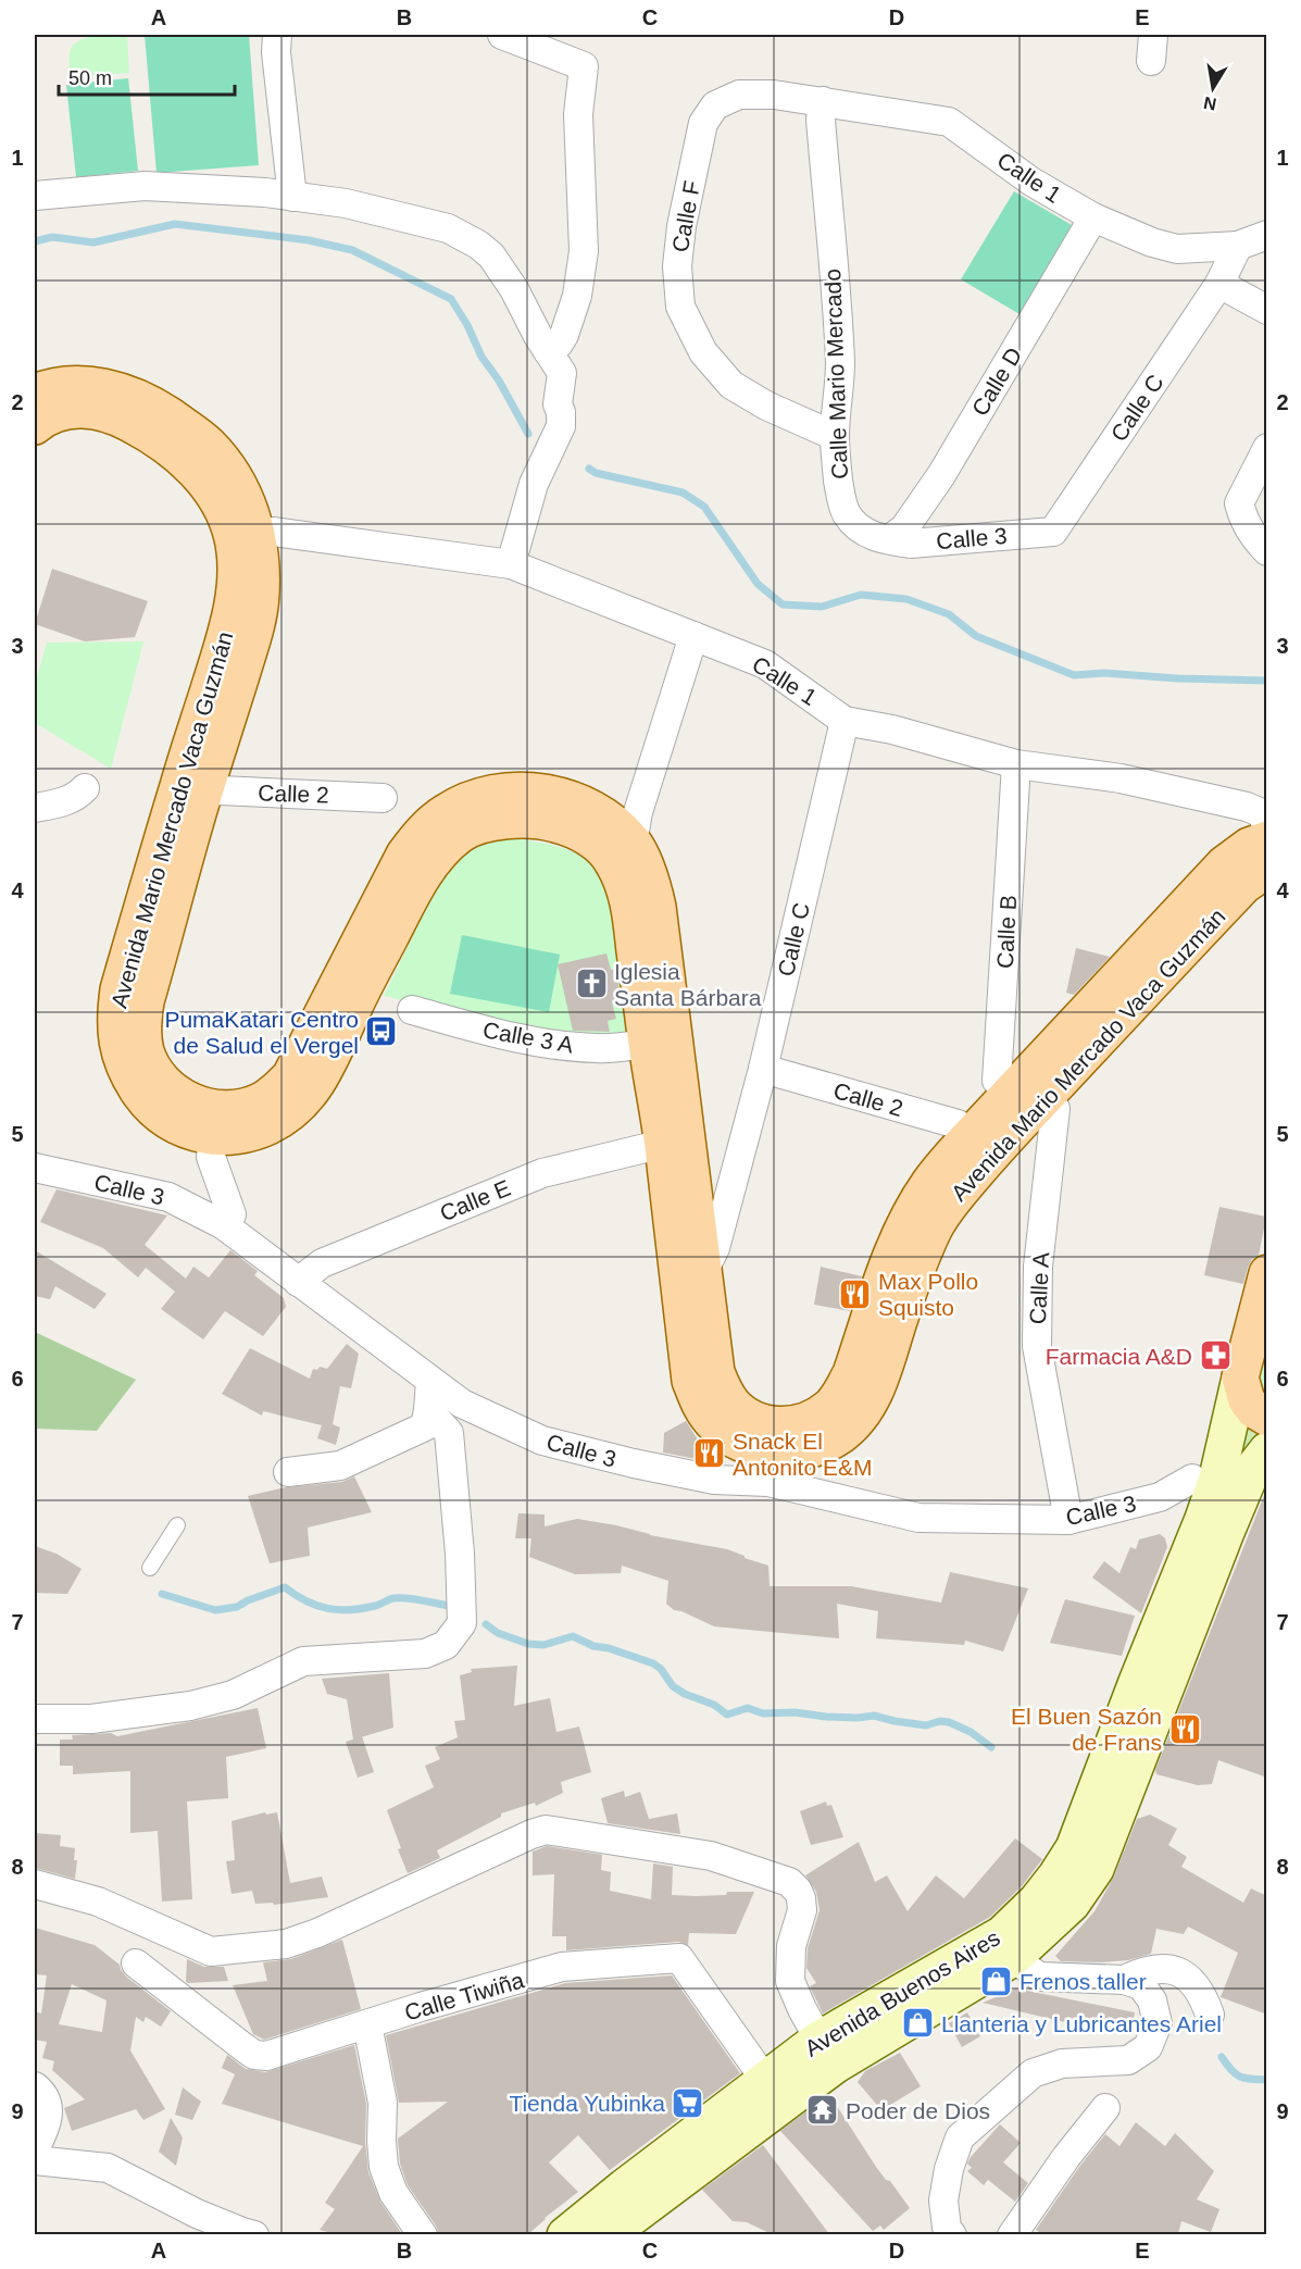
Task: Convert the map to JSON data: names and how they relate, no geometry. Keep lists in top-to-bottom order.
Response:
{
  "streets": {
    "main road": ["Avenida Mario Mercado Vaca Guzmán", "Avenida Buenos Aires"],
    "street": [
      "Calle 1",
      "Calle F",
      "Calle Mario Mercado",
      "Calle D",
      "Calle C",
      "Calle 3",
      "Calle 2",
      "Calle B",
      "Calle 3 A",
      "Calle E",
      "Calle A",
      "Calle Tiwiña"
    ]
  },
  "crossings": [
    ["Calle 1", "Calle F"],
    ["Calle 1", "Calle Mario Mercado"],
    ["Calle 1", "Calle D"],
    ["Calle 1", "Calle C"],
    ["Calle 1", "Avenida Mario Mercado Vaca Guzmán"],
    ["Calle 1", "Calle B"],
    ["Calle F", "Calle Mario Mercado"],
    ["Calle Mario Mercado", "Calle D"],
    ["Calle Mario Mercado", "Calle 3"],
    ["Calle D", "Calle 3"],
    ["Calle C", "Calle 3"],
    ["Calle C", "Calle 2"],
    ["Calle C", "Avenida Mario Mercado Vaca Guzmán"],
    ["Calle 3", "Avenida Mario Mercado Vaca Guzmán"],
    ["Calle 3", "Calle E"],
    ["Calle 3", "Calle A"],
    ["Calle 2", "Avenida Mario Mercado Vaca Guzmán"],
    ["Avenida Mario Mercado Vaca Guzmán", "Calle B"],
    ["Avenida Mario Mercado Vaca Guzmán", "Calle 3 A"],
    ["Avenida Mario Mercado Vaca Guzmán", "Calle E"],
    ["Avenida Mario Mercado Vaca Guzmán", "Calle A"],
    ["Calle B", "Calle A"],
    ["Avenida Buenos Aires", "Calle Tiwiña"]
  ],
  "places": {
    "church": ["Iglesia Santa Bárbara"],
    "bus stop": ["PumaKatari Centro de Salud el Vergel"],
    "restaurant": ["Max Pollo Squisto", "Snack El Antonito E&M", "El Buen Sazón de Frans"],
    "pharmacy": ["Farmacia A&D"],
    "shop": ["Frenos taller", "Llanteria y Lubricantes Ariel"],
    "supermarket": ["Tienda Yubinka"],
    "temple": ["Poder de Dios"]
  },
  "scale_bar": "50 m",
  "north": "bottom",
  "grid": {
    "columns": [
      "A",
      "B",
      "C",
      "D",
      "E"
    ],
    "rows": [
      "1",
      "2",
      "3",
      "4",
      "5",
      "6",
      "7",
      "8",
      "9"
    ]
  }
}
